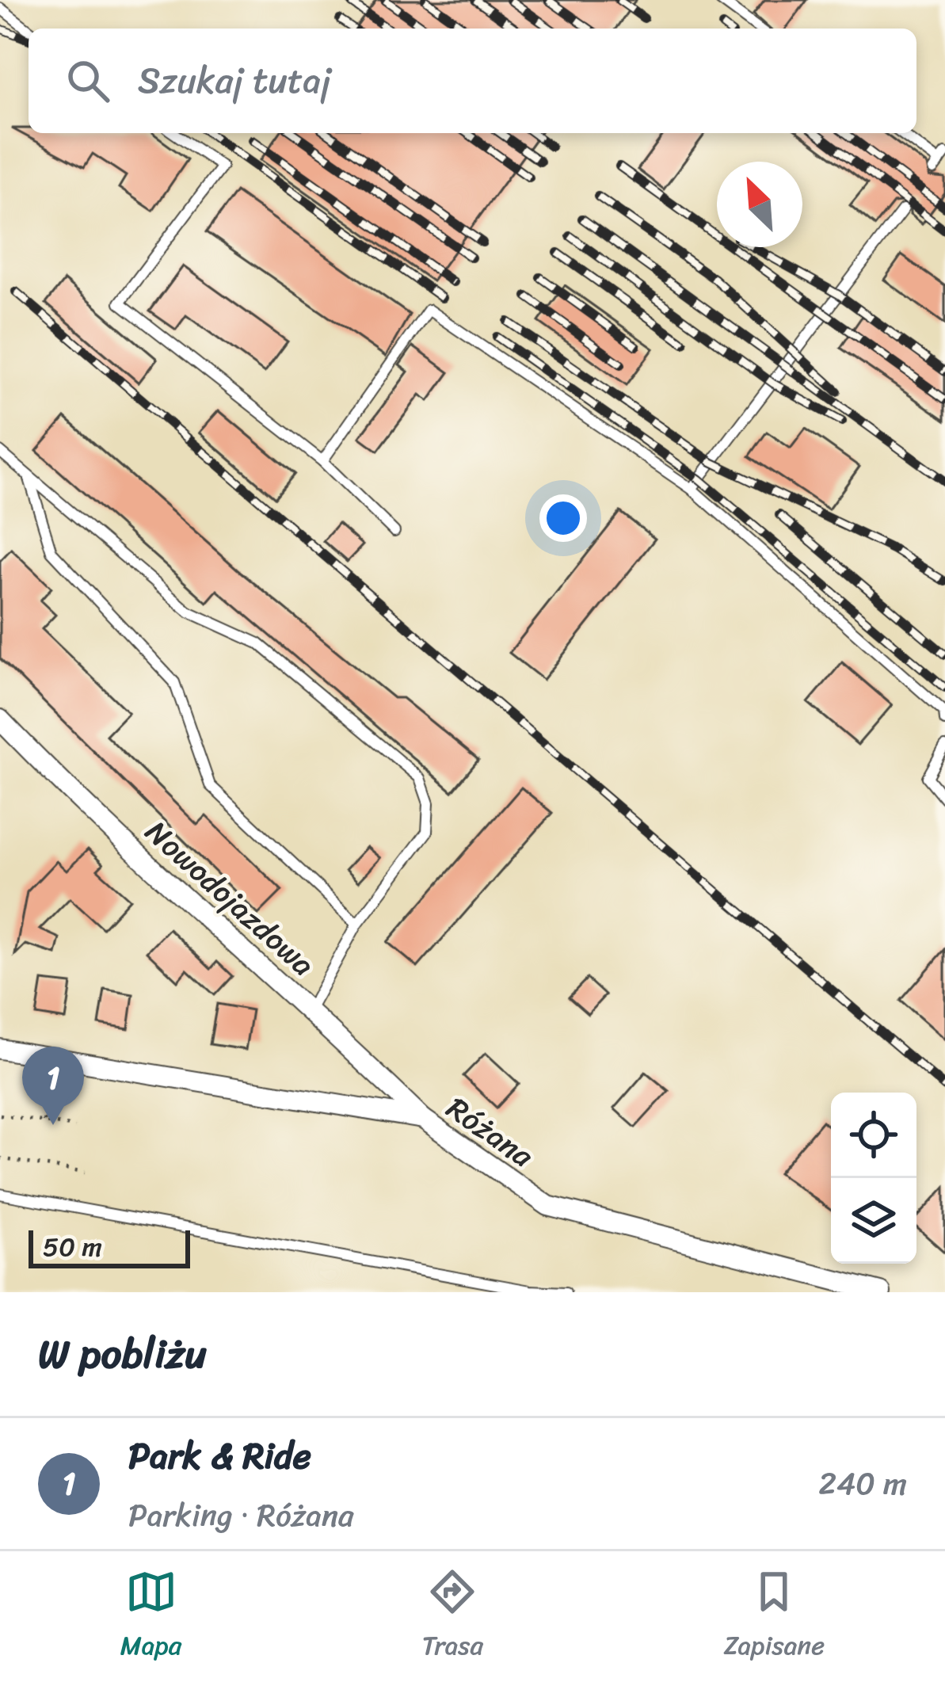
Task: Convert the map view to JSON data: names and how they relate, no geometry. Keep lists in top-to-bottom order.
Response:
{
  "streets": {
    "street": ["Nowodojazdowa", "Różana"]
  },
  "crossings": [
    ["Nowodojazdowa", "Różana"]
  ],
  "scale_bar": "50 m",
  "north": "top left",
  "page": {
    "search": "Szukaj tutaj",
    "pins": "1",
    "scale": "50 m",
    "heading": "W pobliżu",
    "list": [
      {
        "mark": "1",
        "name": "Park & Ride",
        "note": "Parking · Różana",
        "value": "240 m"
      }
    ],
    "nav": ["Mapa", "Trasa", "Zapisane"]
  }
}
